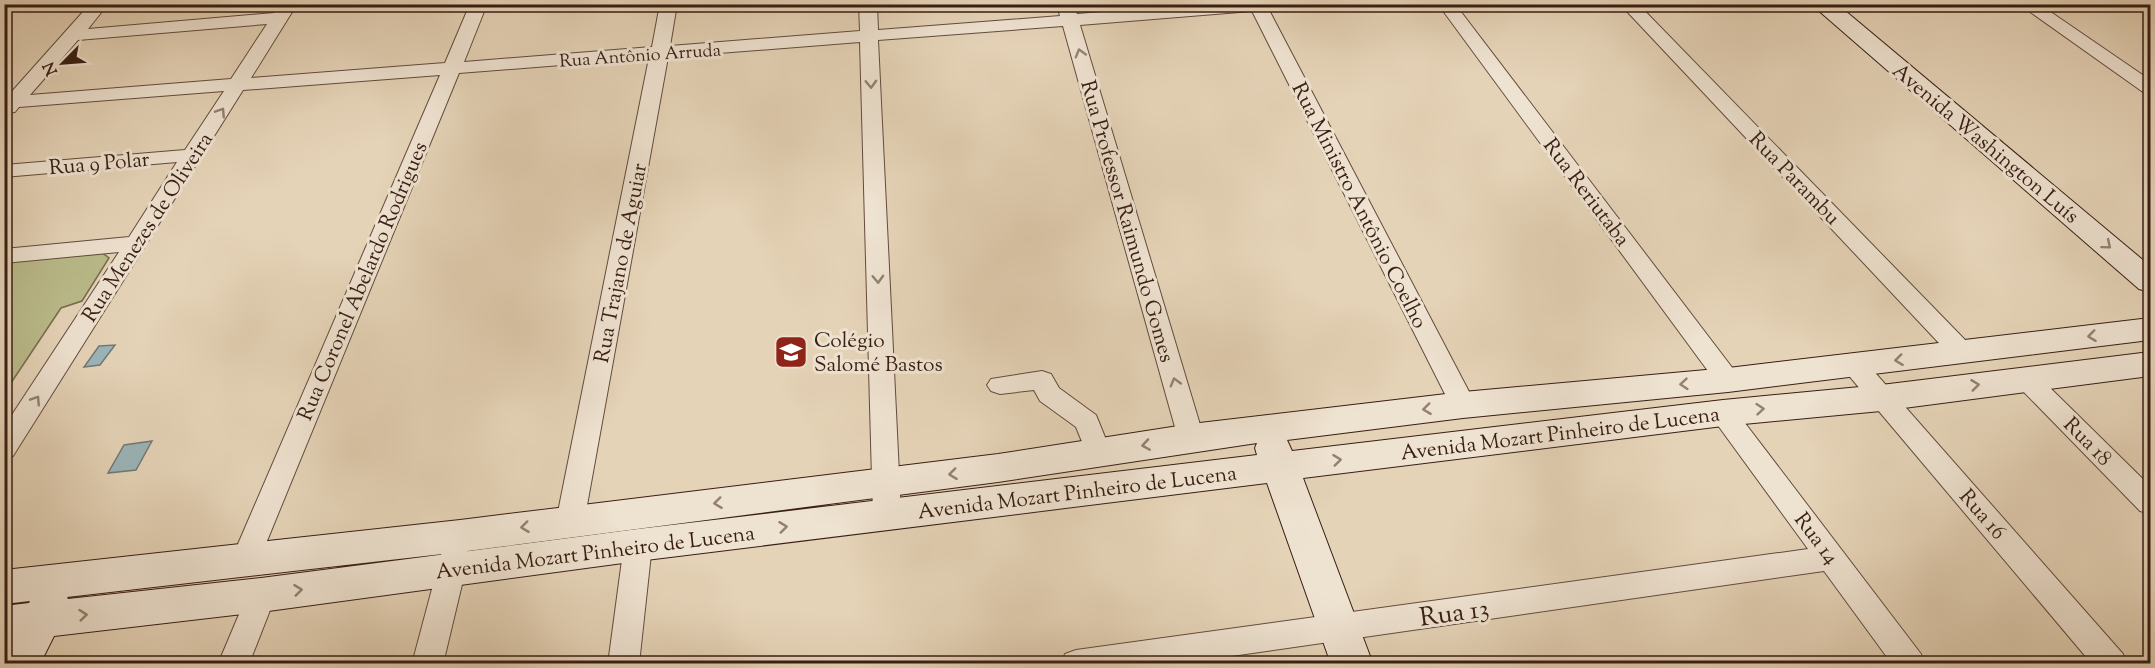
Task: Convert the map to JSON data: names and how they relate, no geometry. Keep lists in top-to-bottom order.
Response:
{
  "streets": {
    "main road": ["Avenida Washington Luís", "Avenida Mozart Pinheiro de Lucena"],
    "street": [
      "Rua Antônio Arruda",
      "Rua 9 Polar",
      "Rua Parambu",
      "Rua Reriutaba",
      "Rua Ministro Antônio Coelho",
      "Rua Professor Raimundo Gomes",
      "Rua Menezes de Oliveira",
      "Rua Trajano de Aguiar",
      "Rua Coronel Abelardo Rodrigues",
      "Rua 18",
      "Rua 16",
      "Rua 14",
      "Rua 13"
    ]
  },
  "crossings": [
    ["Rua Antônio Arruda", "Rua Ministro Antônio Coelho"],
    ["Rua Antônio Arruda", "Rua Professor Raimundo Gomes"],
    ["Rua Antônio Arruda", "Rua Menezes de Oliveira"],
    ["Rua Antônio Arruda", "Rua Trajano de Aguiar"],
    ["Rua Antônio Arruda", "Rua Coronel Abelardo Rodrigues"],
    ["Rua 9 Polar", "Rua Menezes de Oliveira"],
    ["Rua Parambu", "Avenida Mozart Pinheiro de Lucena"],
    ["Rua Reriutaba", "Avenida Mozart Pinheiro de Lucena"],
    ["Rua Reriutaba", "Rua 14"],
    ["Rua Ministro Antônio Coelho", "Avenida Mozart Pinheiro de Lucena"],
    ["Rua Professor Raimundo Gomes", "Avenida Mozart Pinheiro de Lucena"],
    ["Rua Trajano de Aguiar", "Avenida Mozart Pinheiro de Lucena"],
    ["Rua Coronel Abelardo Rodrigues", "Avenida Mozart Pinheiro de Lucena"],
    ["Avenida Mozart Pinheiro de Lucena", "Rua 18"],
    ["Avenida Mozart Pinheiro de Lucena", "Rua 16"],
    ["Avenida Mozart Pinheiro de Lucena", "Rua 14"],
    ["Rua 14", "Rua 13"]
  ],
  "one_way": ["Rua Professor Raimundo Gomes", "Rua Menezes de Oliveira"],
  "places": {
    "school or university": ["Colégio Salomé Bastos"]
  },
  "north": "bottom left"
}
